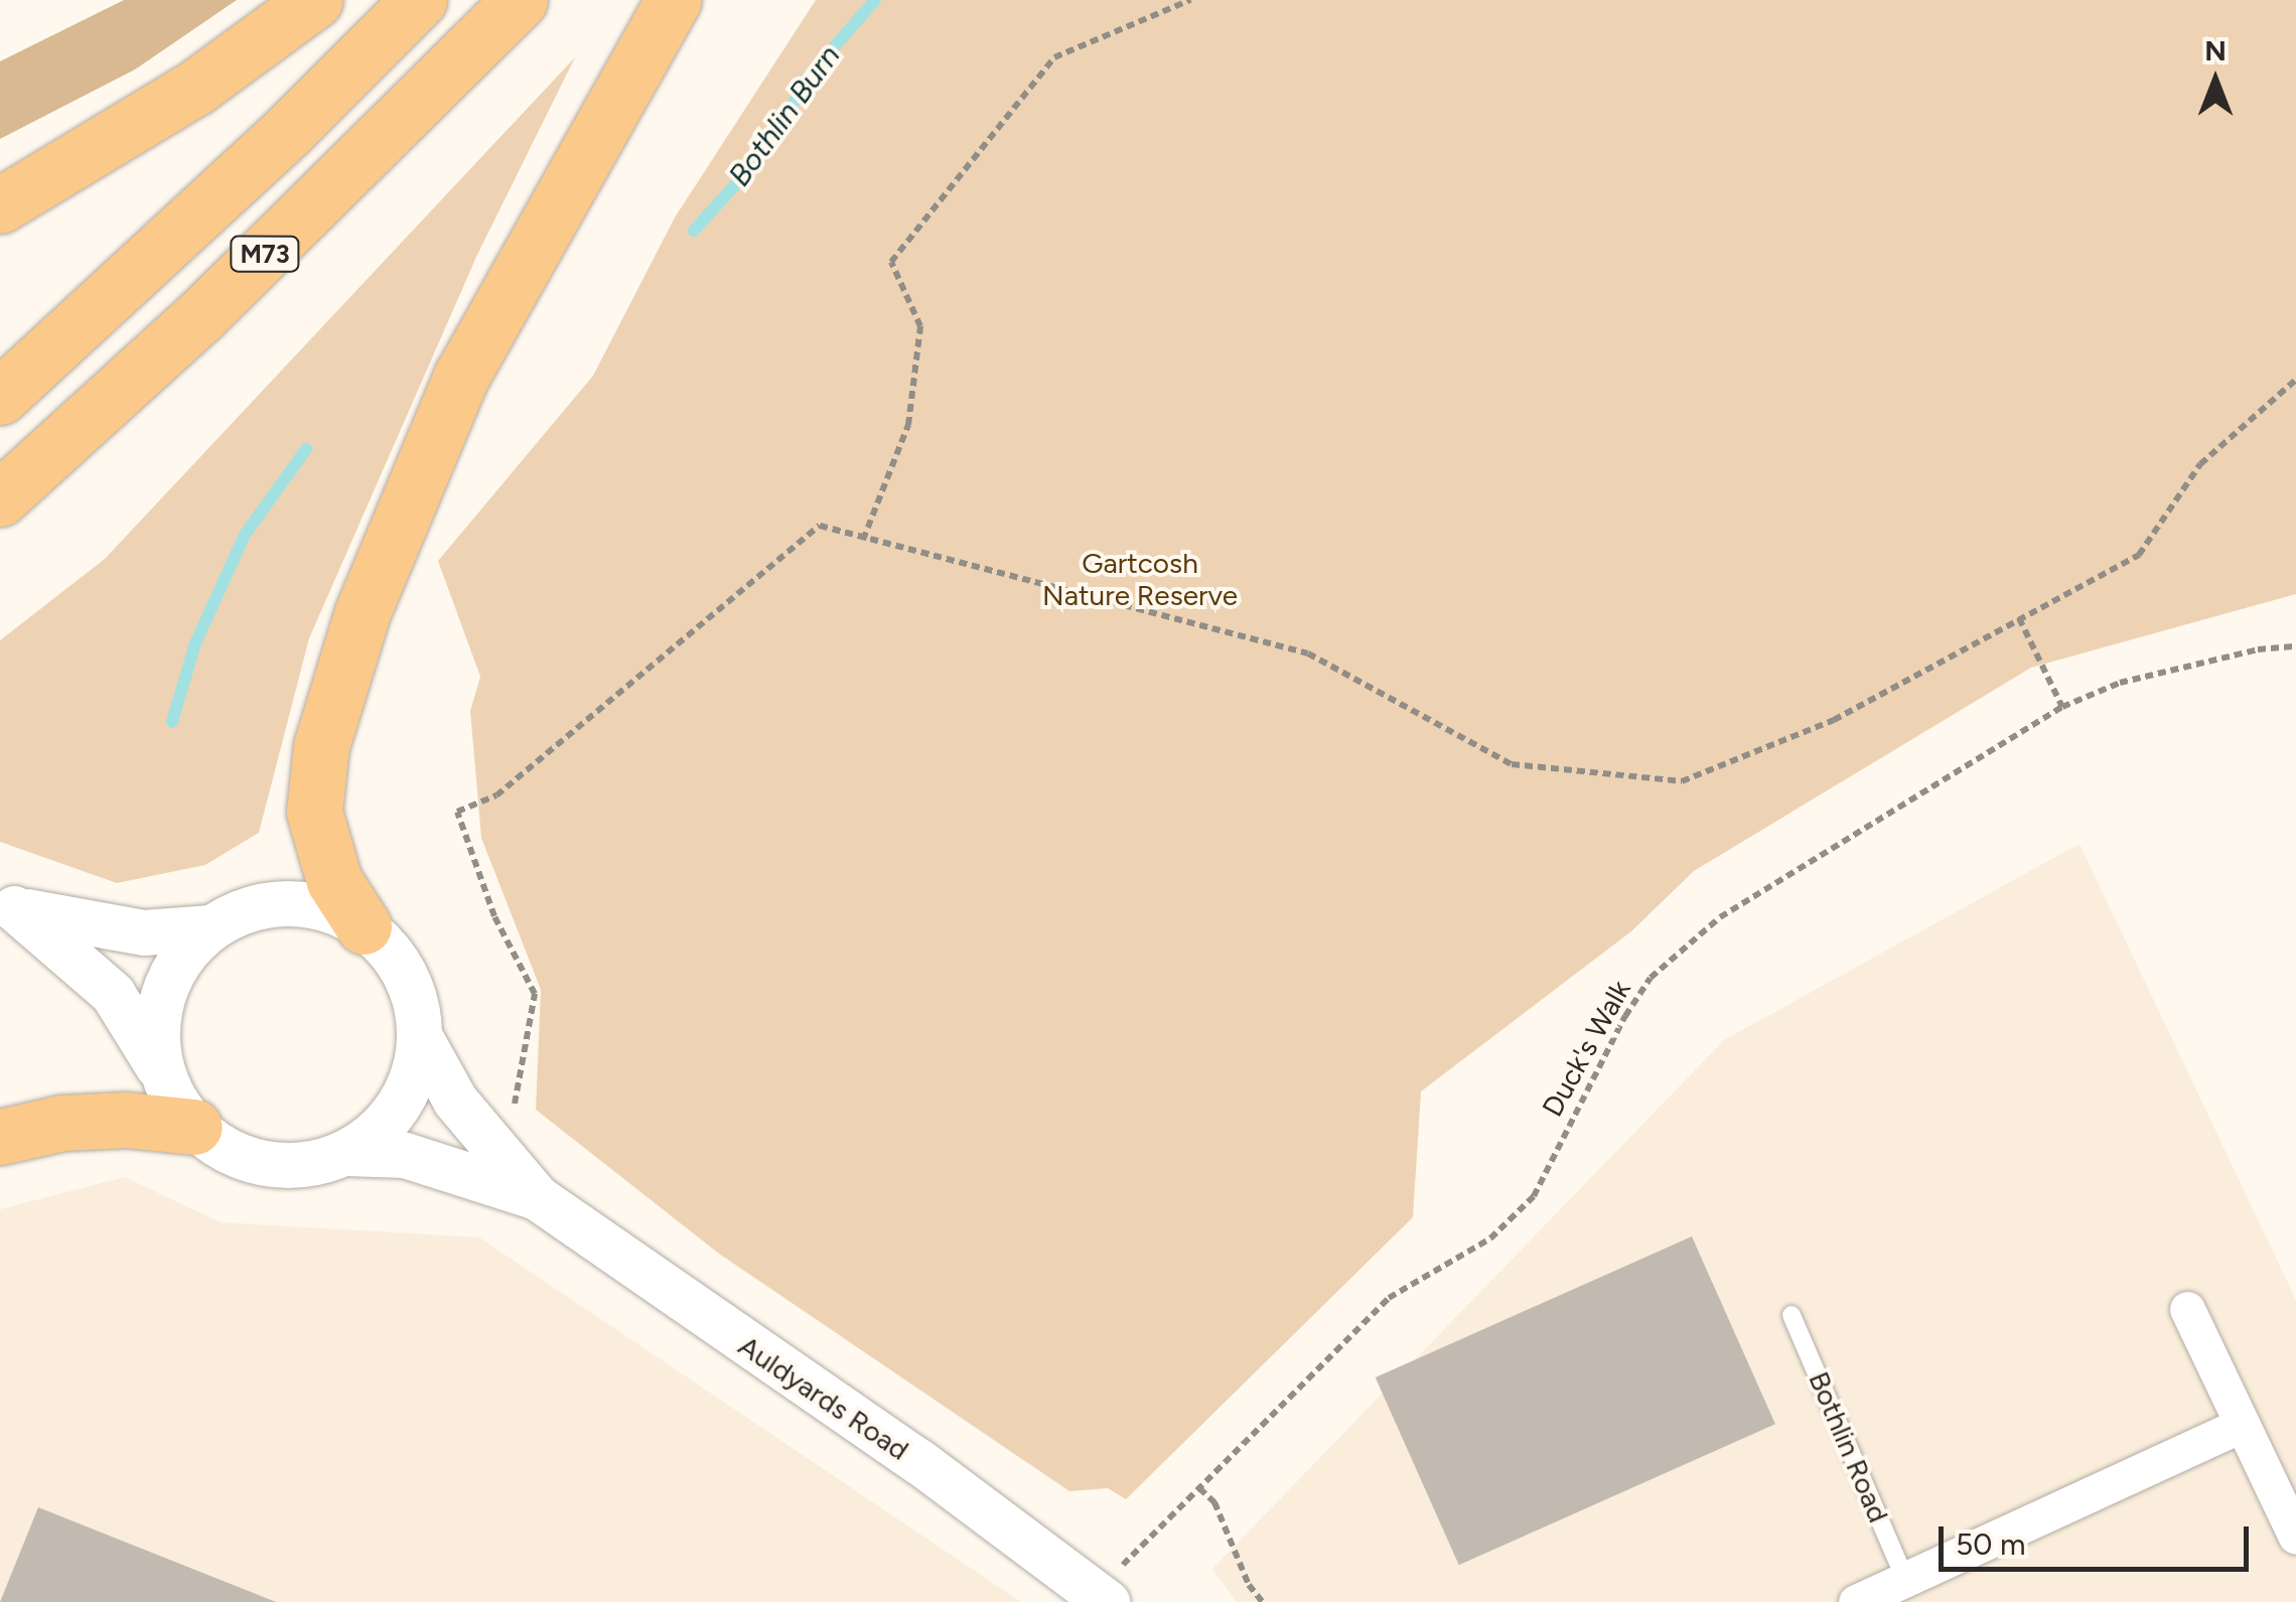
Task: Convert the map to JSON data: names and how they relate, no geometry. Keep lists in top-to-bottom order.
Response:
{
  "streets": {
    "highway": ["M73"],
    "street": ["Auldyards Road"],
    "lane": ["Bothlin Road"],
    "path": ["Duck's Walk"]
  },
  "crossings": [
    ["Duck's Walk", "Auldyards Road"]
  ],
  "water": ["Bothlin Burn"],
  "parks": ["Gartcosh Nature Reserve"],
  "scale_bar": "50 m",
  "north": "top"
}
